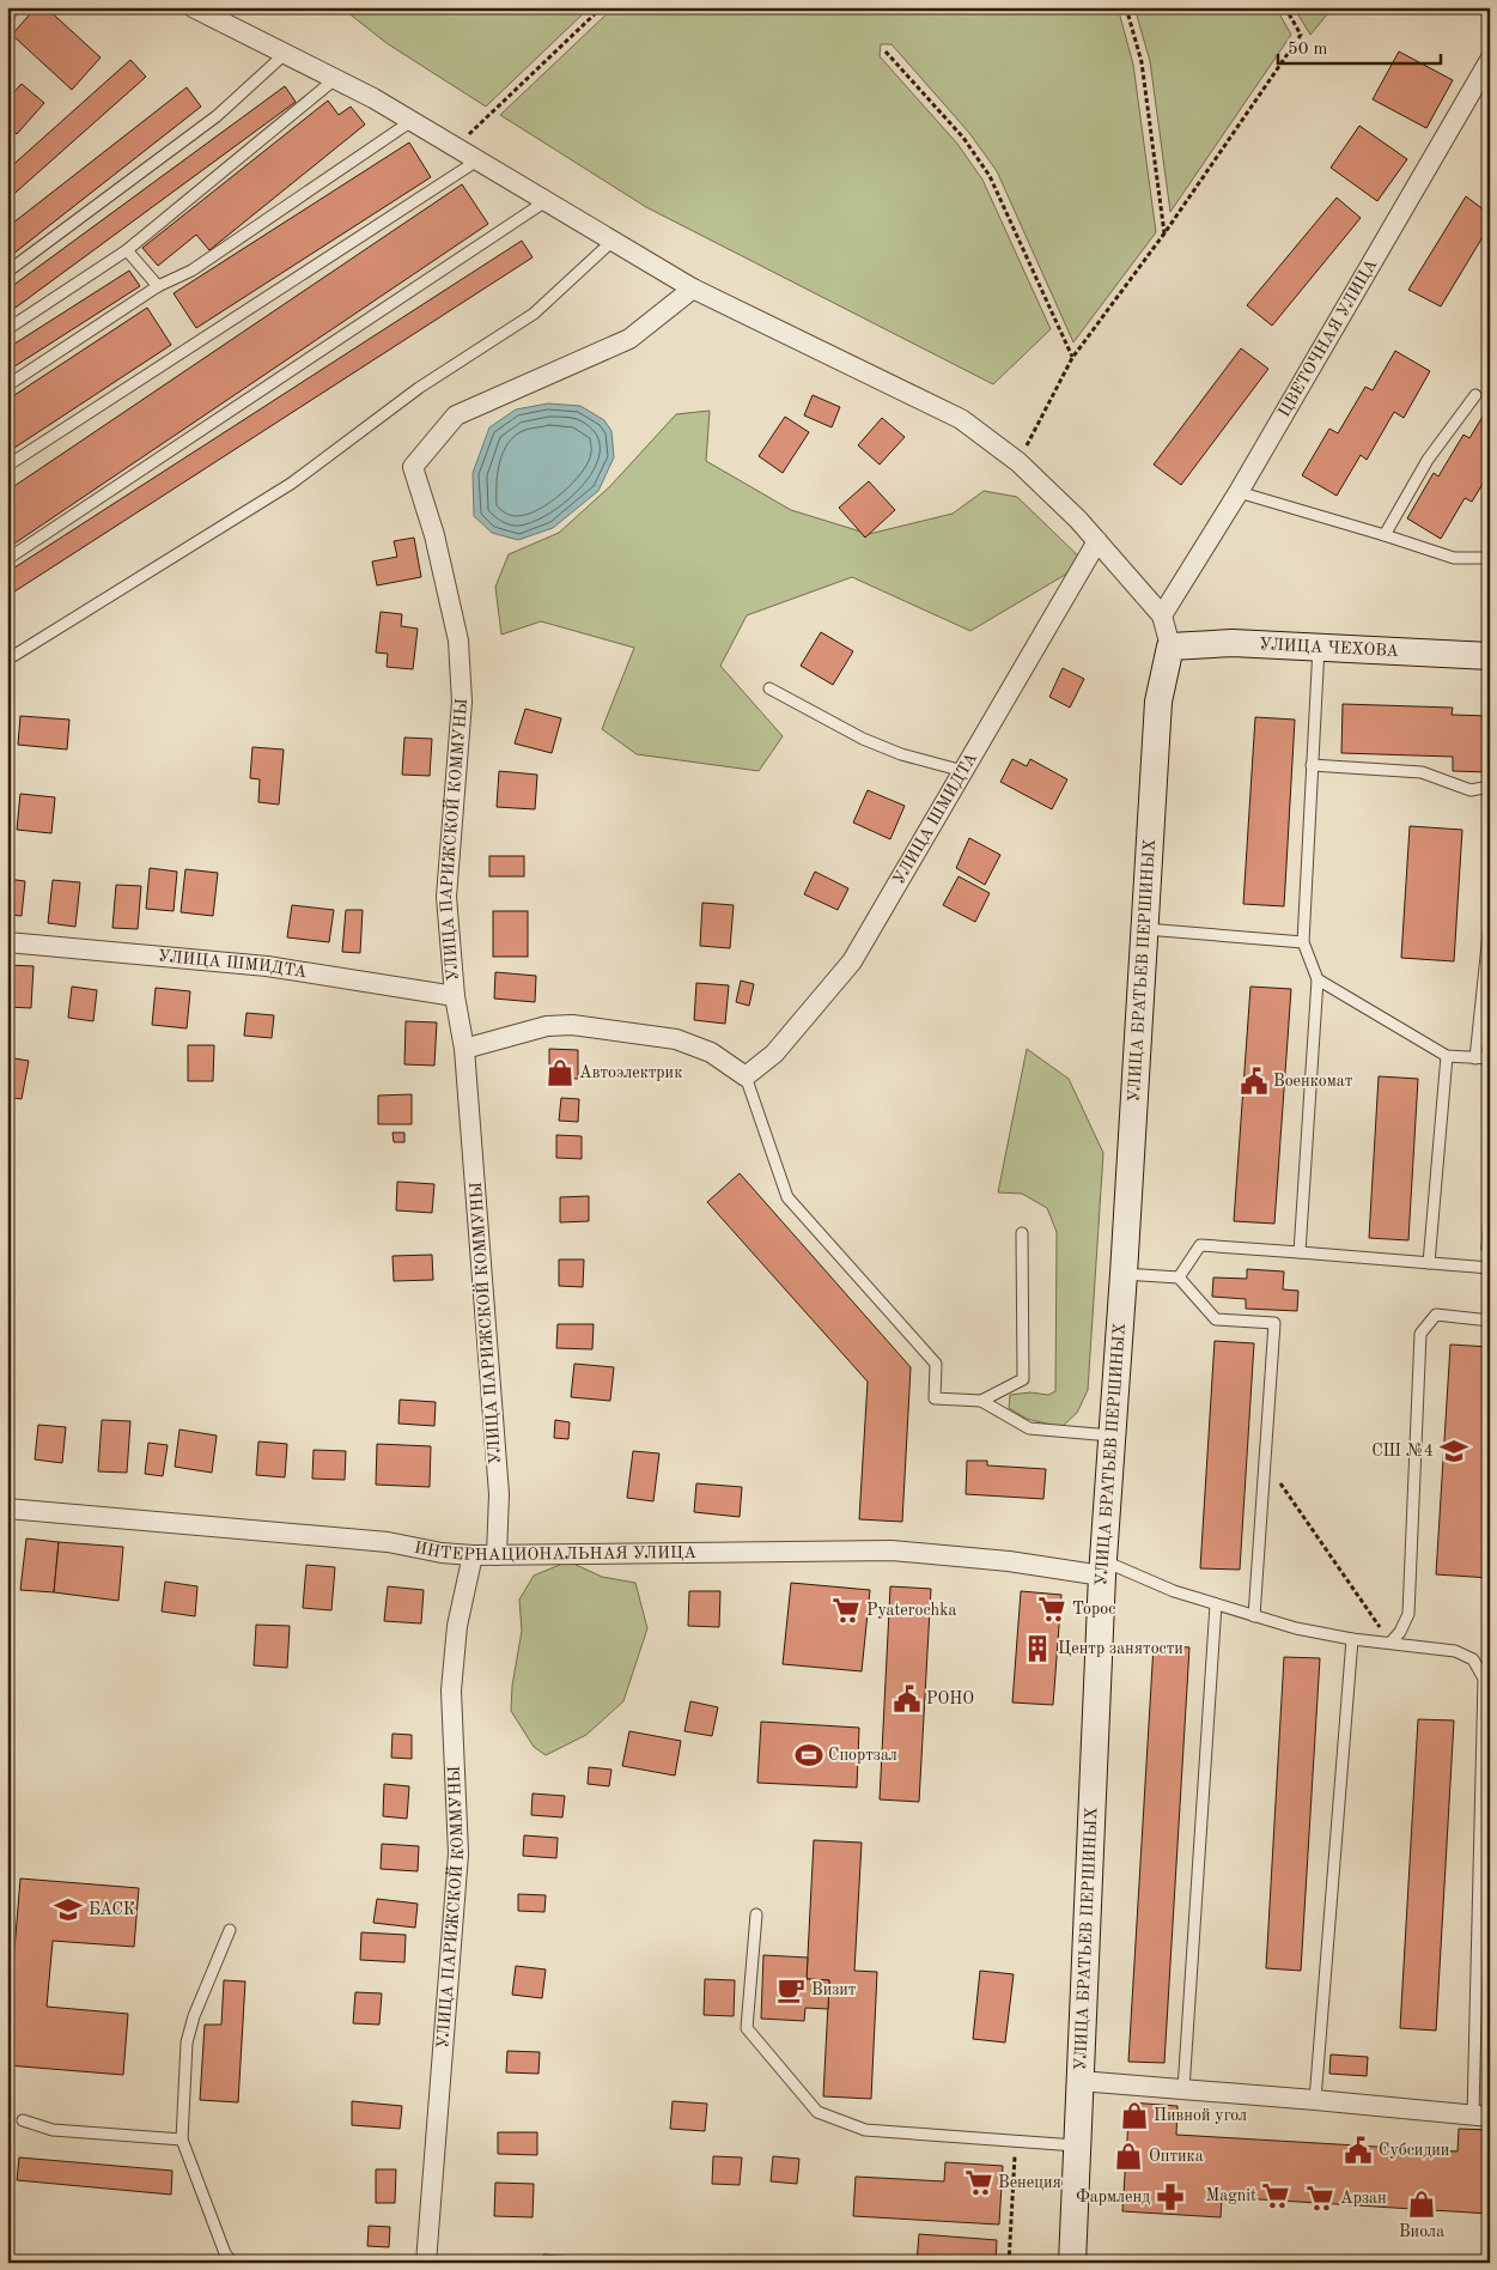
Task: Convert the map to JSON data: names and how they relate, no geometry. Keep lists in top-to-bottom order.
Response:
{
  "streets": {
    "street": [
      "ЦВЕТОЧНАЯ УЛИЦА",
      "УЛИЦА ЧЕХОВА",
      "УЛИЦА ШМИДТА",
      "УЛИЦА ПАРИЖСКОЙ КОММУНЫ",
      "УЛИЦА БРАТЬЕВ ПЕРШИНЫХ",
      "ИНТЕРНАЦИОНАЛЬНАЯ УЛИЦА"
    ]
  },
  "crossings": [
    ["УЛИЦА ЧЕХОВА", "УЛИЦА БРАТЬЕВ ПЕРШИНЫХ"],
    ["УЛИЦА ШМИДТА", "УЛИЦА ПАРИЖСКОЙ КОММУНЫ"],
    ["УЛИЦА ПАРИЖСКОЙ КОММУНЫ", "ИНТЕРНАЦИОНАЛЬНАЯ УЛИЦА"],
    ["УЛИЦА БРАТЬЕВ ПЕРШИНЫХ", "ИНТЕРНАЦИОНАЛЬНАЯ УЛИЦА"]
  ],
  "places": {
    "shop": [
      "Автоэлектрик",
      "Пивной угол",
      "Оптика",
      "Виола"
    ],
    "public building": ["Военкомат", "РОНО", "Субсидии"],
    "school or university": ["СШ №4", "БАСК"],
    "supermarket": [
      "Торос",
      "Pyaterochka",
      "Венеция",
      "Magnit",
      "Арзан"
    ],
    "building": ["Центр занятости"],
    "sports": ["Спортзал"],
    "cafe": ["Визит"],
    "pharmacy": ["Фармленд"]
  },
  "scale_bar": "50 m"
}
